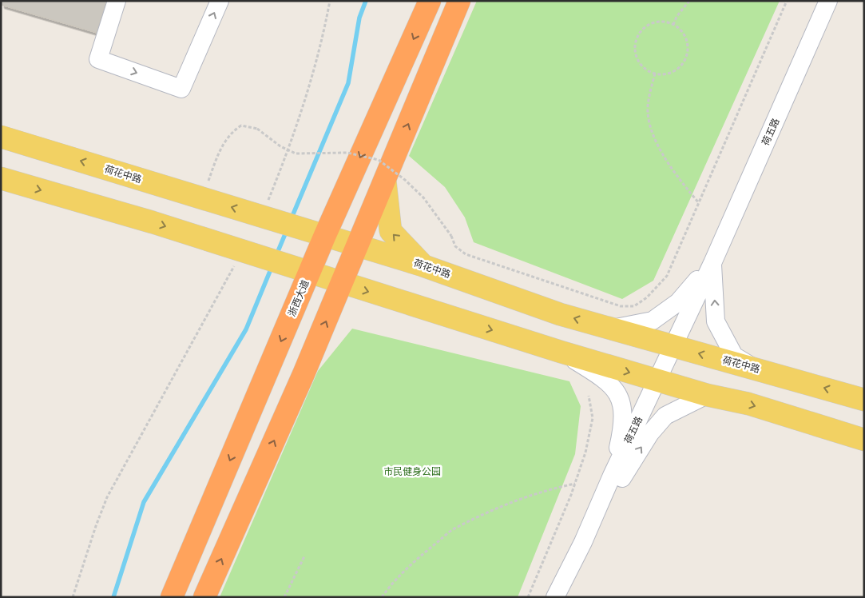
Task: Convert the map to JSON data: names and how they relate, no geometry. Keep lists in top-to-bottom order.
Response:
{
  "streets": {
    "highway": ["浙西大道"],
    "main road": ["荷花中路"],
    "street": ["荷五路"]
  },
  "crossings": [
    ["荷五路", "荷花中路"],
    ["荷花中路", "浙西大道"]
  ],
  "parks": ["市民健身公园"]
}
